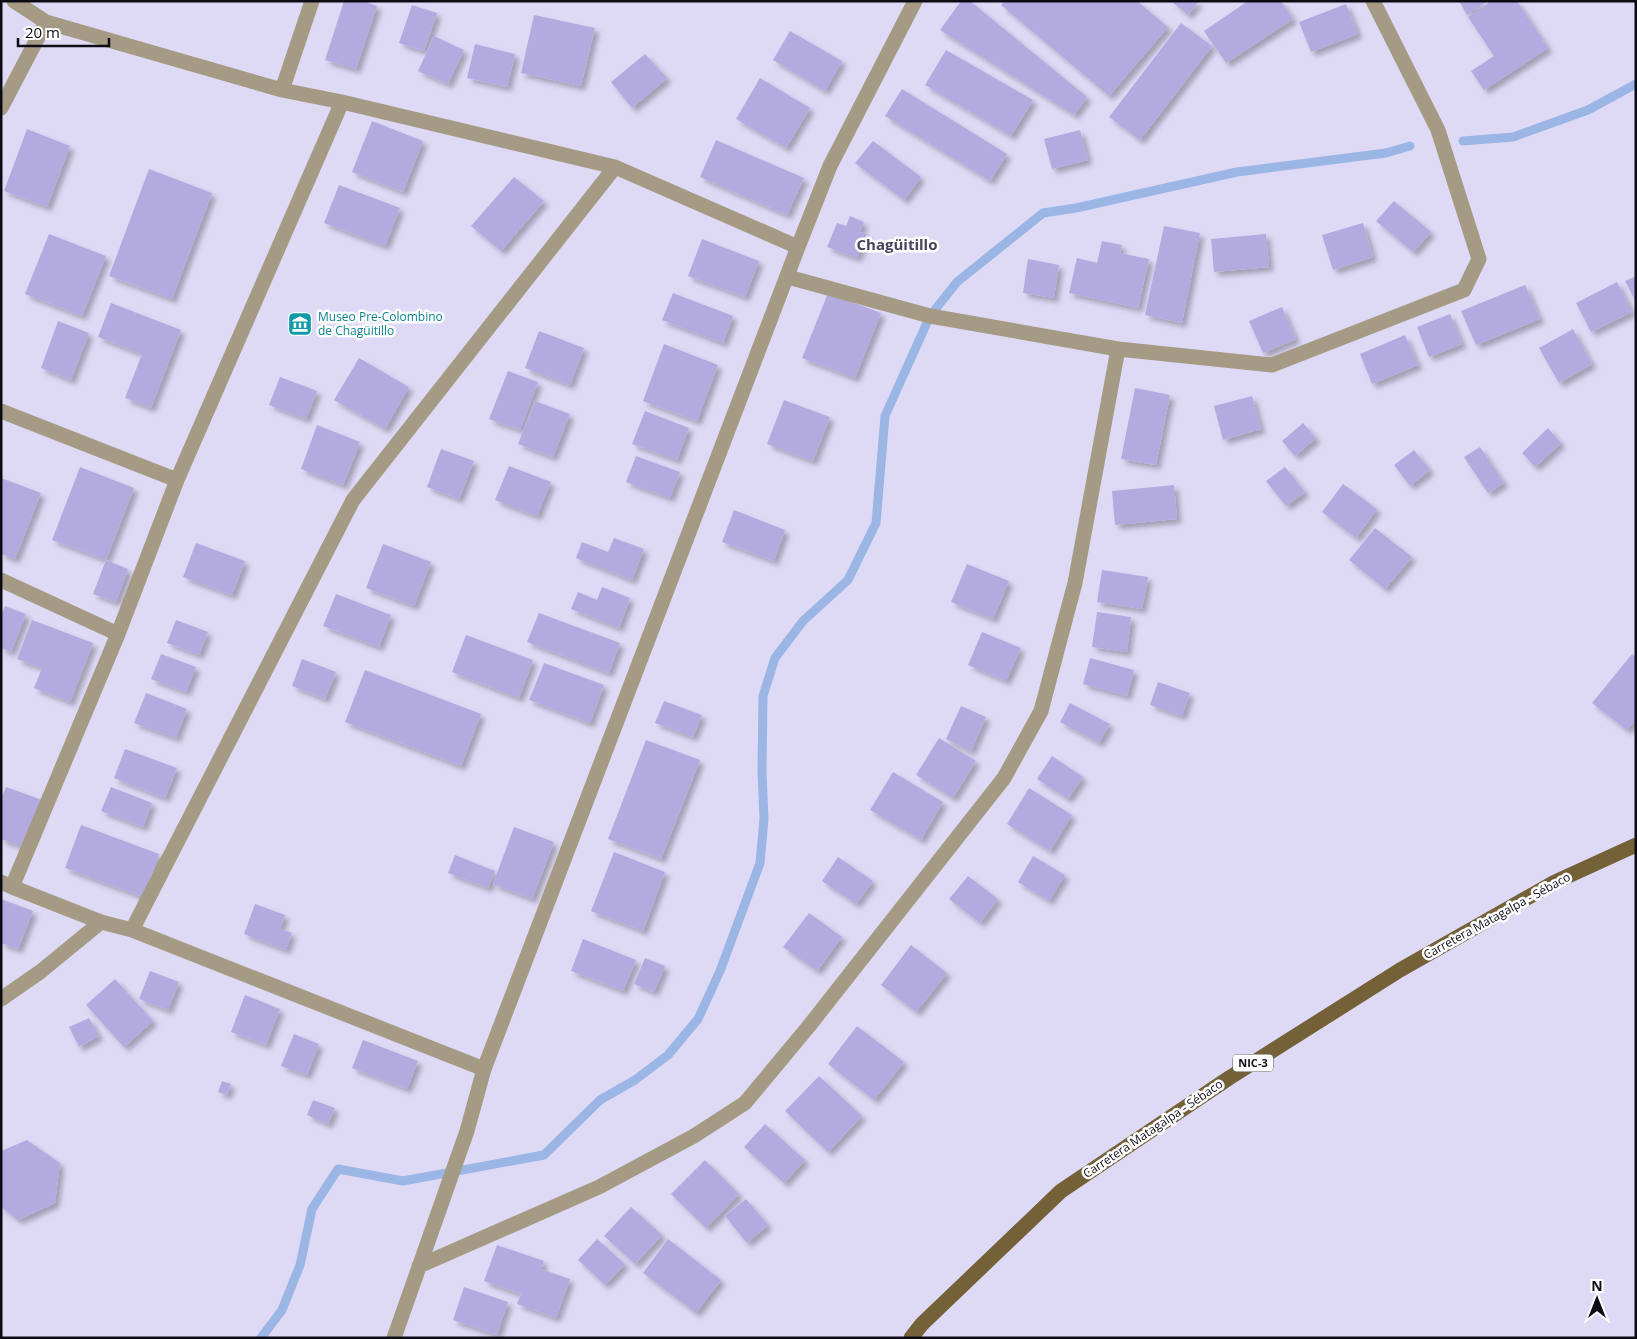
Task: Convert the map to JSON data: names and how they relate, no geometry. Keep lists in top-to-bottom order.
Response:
{
  "streets": {
    "main road": ["Carretera Matagalpa - Sébaco", "NIC-3"]
  },
  "districts": ["Chagüitillo"],
  "places": {
    "museum": ["Museo Pre-Colombino de Chagüitillo"]
  },
  "scale_bar": "20 m",
  "north": "top"
}
